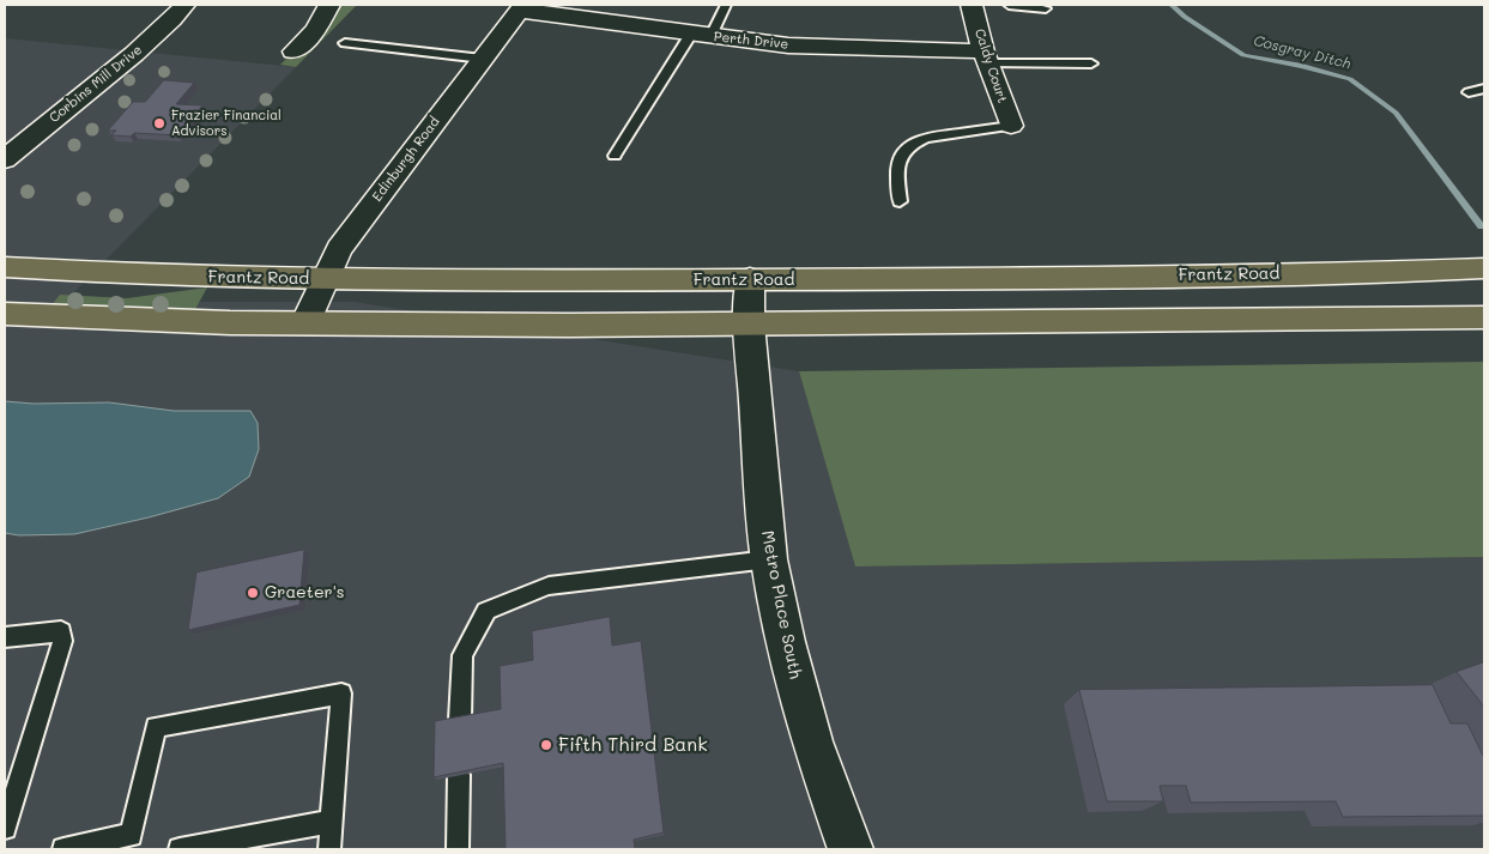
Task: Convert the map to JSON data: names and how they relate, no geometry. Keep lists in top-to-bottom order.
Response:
{
  "streets": {
    "main road": ["Frantz Road"],
    "street": [
      "Perth Drive",
      "Caldy Court",
      "Corbins Mill Drive",
      "Edinburgh Road",
      "Metro Place South"
    ]
  },
  "crossings": [
    ["Perth Drive", "Caldy Court"],
    ["Perth Drive", "Edinburgh Road"],
    ["Edinburgh Road", "Frantz Road"],
    ["Frantz Road", "Metro Place South"]
  ],
  "water": ["Cosgray Ditch"],
  "places": ["Frazier Financial Advisors", "Graeter's", "Fifth Third Bank"]
}
